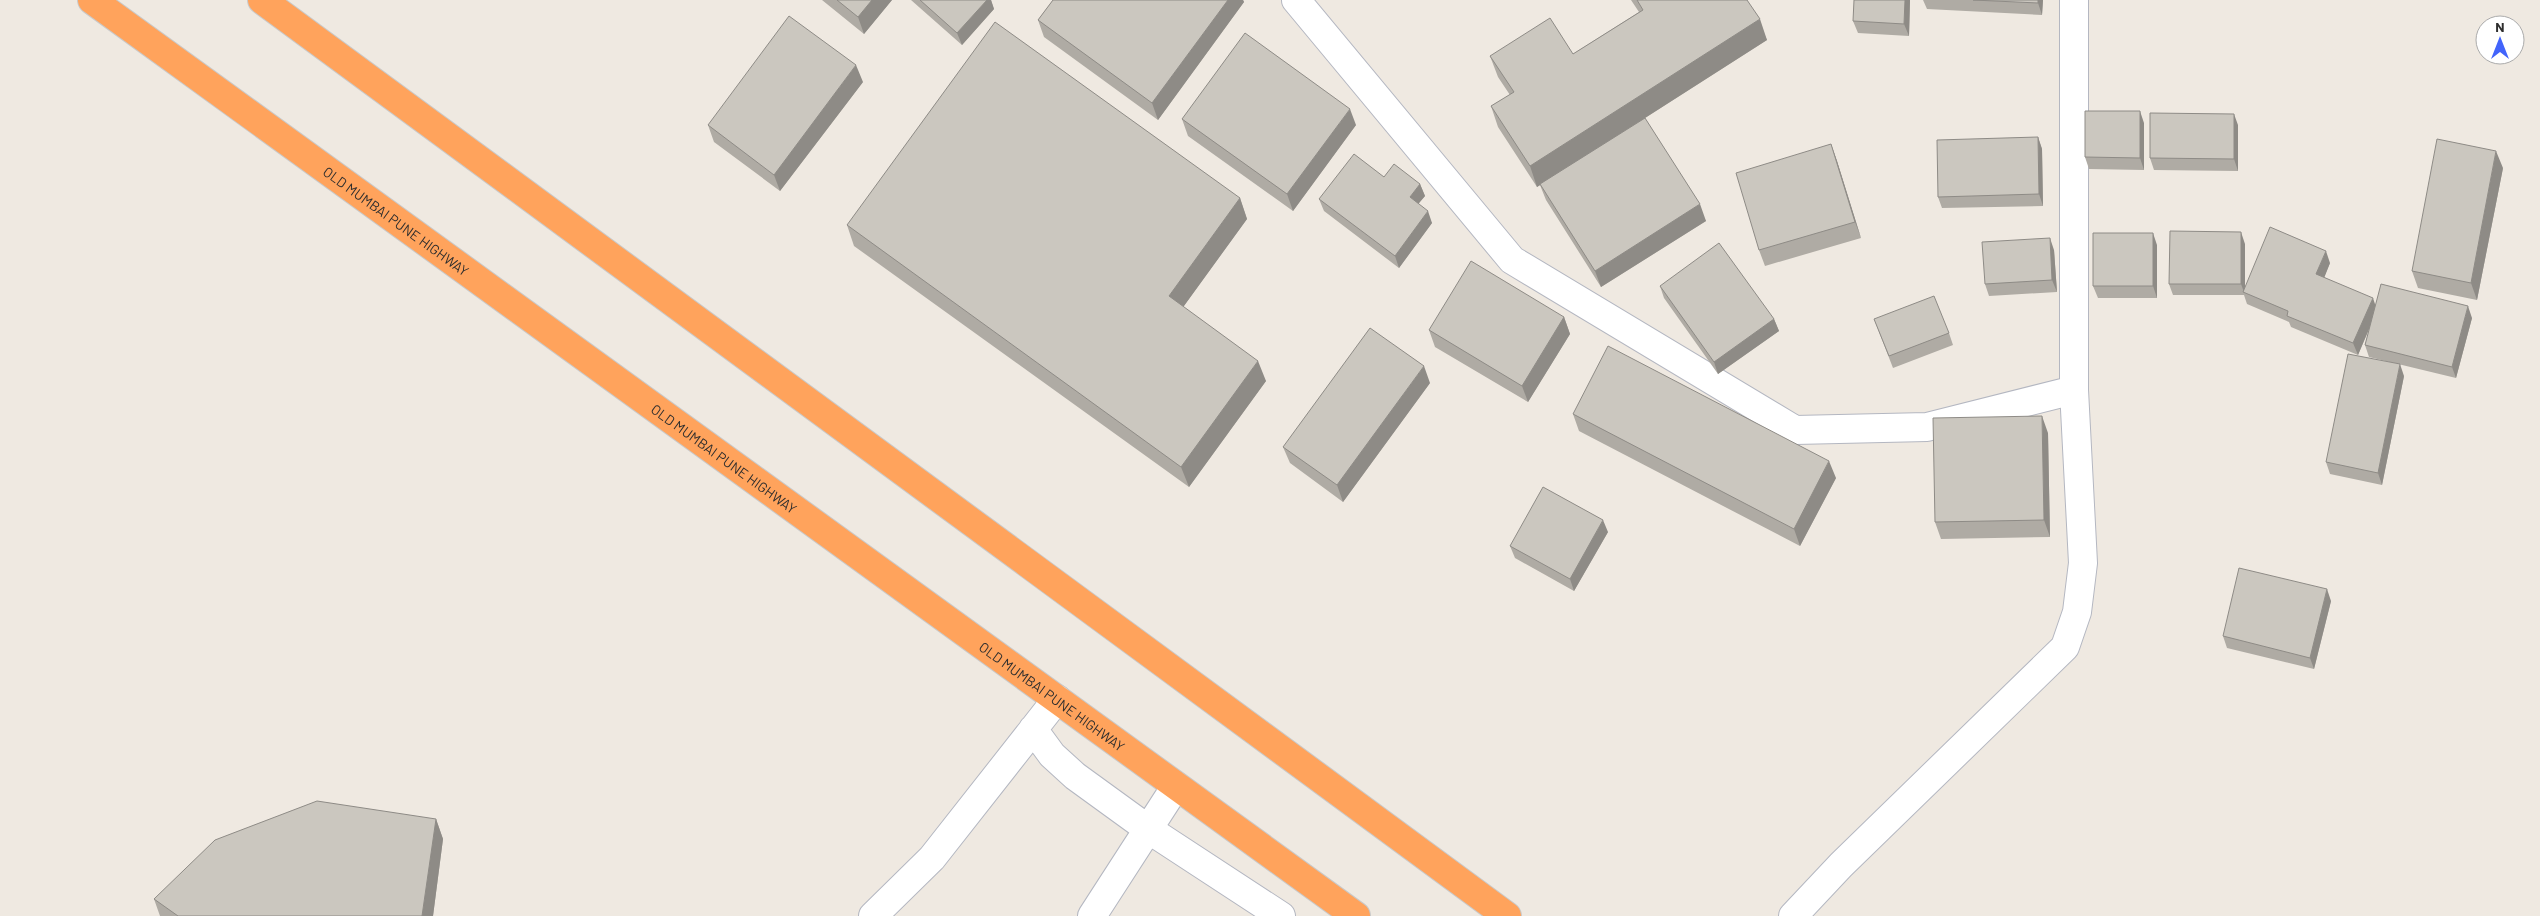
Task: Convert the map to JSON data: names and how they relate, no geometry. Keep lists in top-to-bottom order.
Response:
{
  "streets": {
    "highway": ["OLD MUMBAI PUNE HIGHWAY"]
  },
  "north": "top"
}
